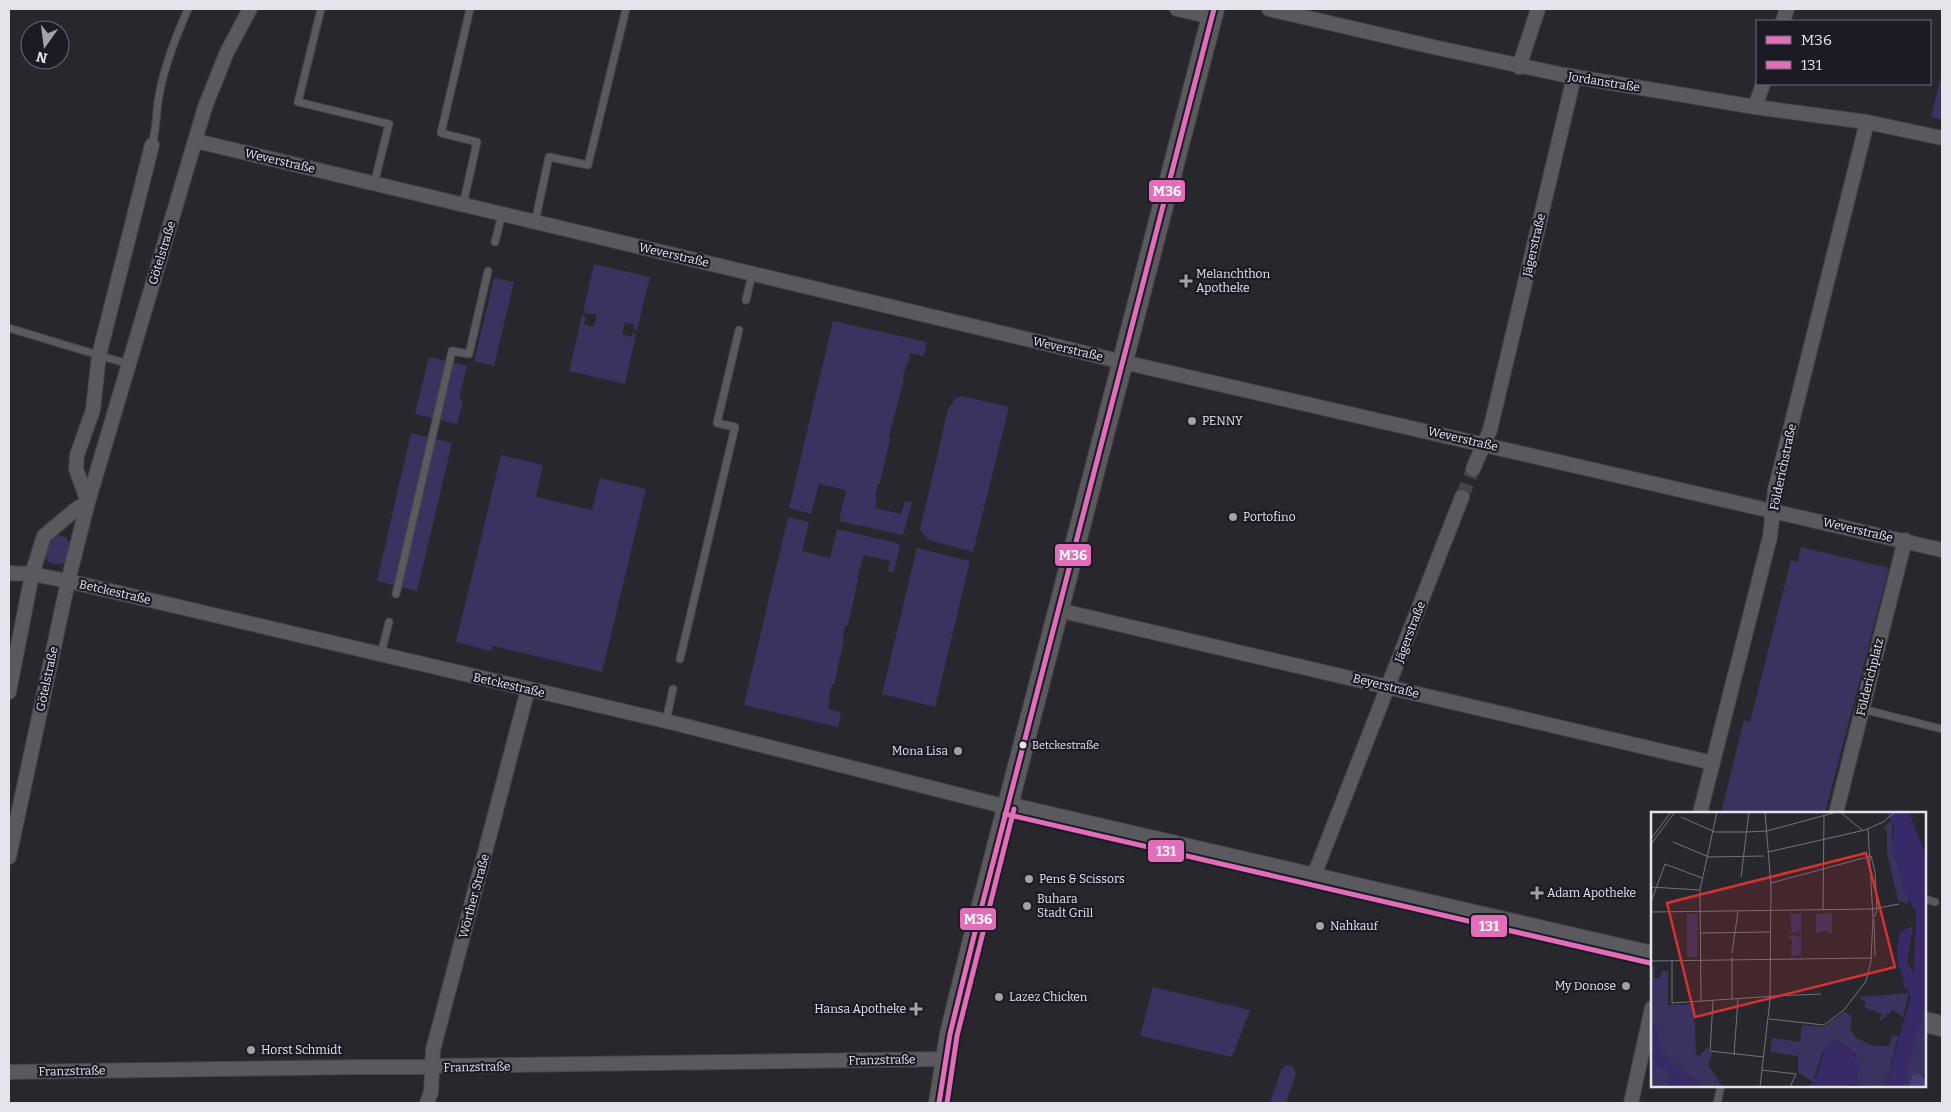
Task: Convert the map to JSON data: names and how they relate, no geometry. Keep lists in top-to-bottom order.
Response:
{
  "streets": {
    "street": [
      "Jordanstraße",
      "Weverstraße",
      "Jägerstraße",
      "Götelstraße",
      "Földerichstraße",
      "Betckestraße",
      "Földerichplatz",
      "Beyerstraße",
      "Wörther Straße",
      "Franzstraße"
    ]
  },
  "crossings": [
    ["Jordanstraße", "Jägerstraße"],
    ["Jordanstraße", "Földerichstraße"],
    ["Weverstraße", "Jägerstraße"],
    ["Weverstraße", "Götelstraße"],
    ["Weverstraße", "Földerichstraße"],
    ["Weverstraße", "Földerichplatz"],
    ["Jägerstraße", "Beyerstraße"],
    ["Götelstraße", "Betckestraße"],
    ["Földerichstraße", "Beyerstraße"],
    ["Betckestraße", "Wörther Straße"],
    ["Wörther Straße", "Franzstraße"]
  ],
  "places": {
    "health": ["Melanchthon Apotheke", "Adam Apotheke", "Hansa Apotheke"],
    "other": [
      "PENNY",
      "Portofino",
      "Betckestraße",
      "Mona Lisa",
      "Pens & Scissors",
      "Buhara Stadt Grill",
      "Nahkauf",
      "My Donose",
      "Lazez Chicken",
      "Horst Schmidt"
    ]
  },
  "lines": ["transit line M36", "transit line 131"],
  "legend": ["M36", "131"],
  "north": "bottom"
}
